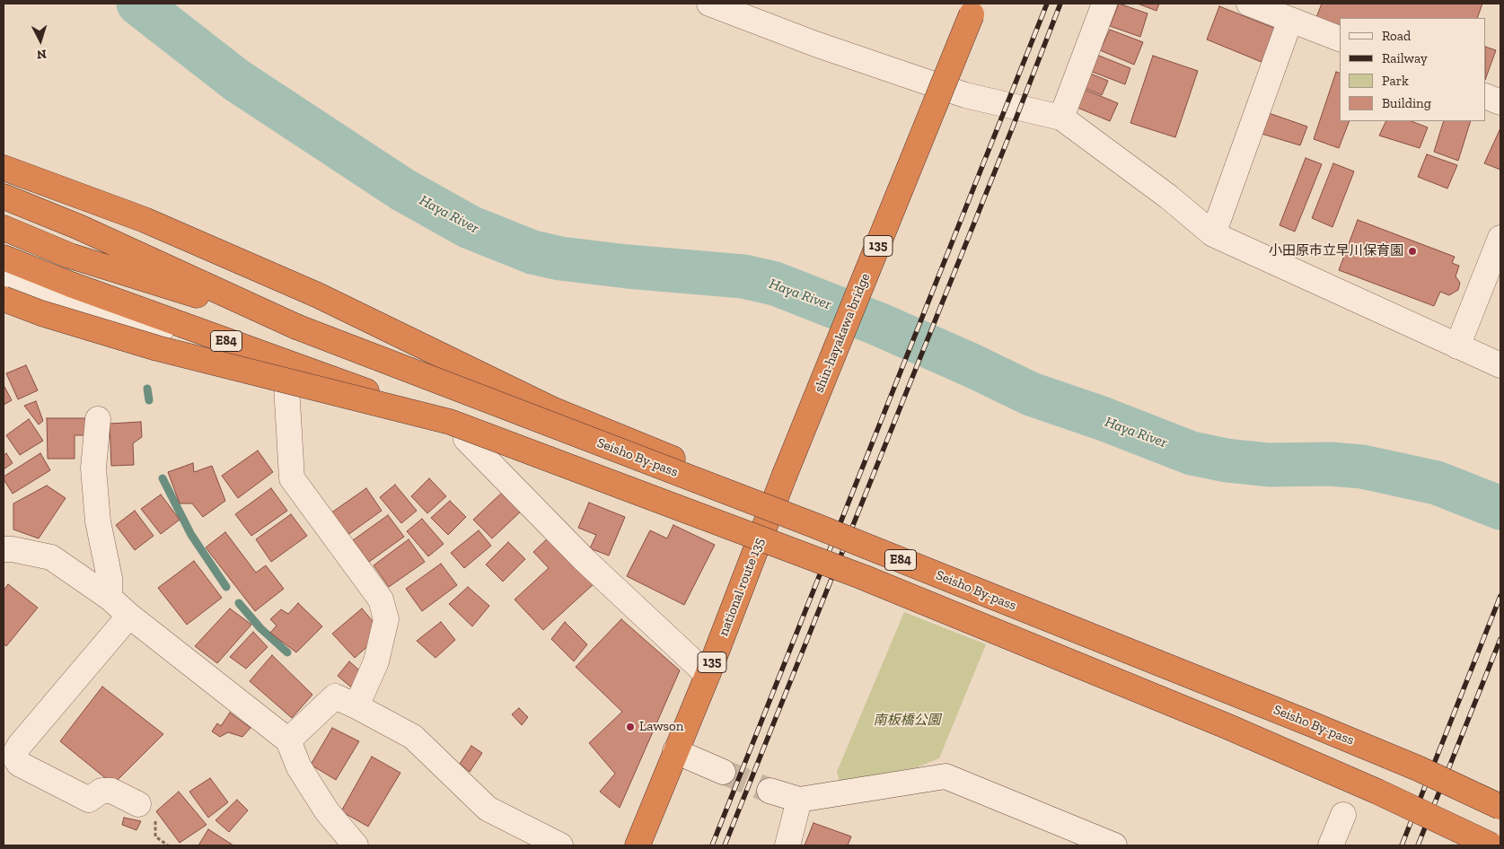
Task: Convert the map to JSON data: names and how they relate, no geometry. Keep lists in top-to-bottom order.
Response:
{
  "streets": {
    "highway": [
      "135",
      "shin-hayakawa bridge",
      "E84",
      "Seisho By-pass",
      "national route 135"
    ]
  },
  "crossings": [
    ["shin-hayakawa bridge", "national route 135"],
    ["E84", "Seisho By-pass"]
  ],
  "water": ["Haya River"],
  "parks": ["南板橋公園"],
  "places": ["小田原市立早川保育園", "Lawson"],
  "legend": [
    "Road",
    "Railway",
    "Park",
    "Building"
  ],
  "north": "bottom"
}
